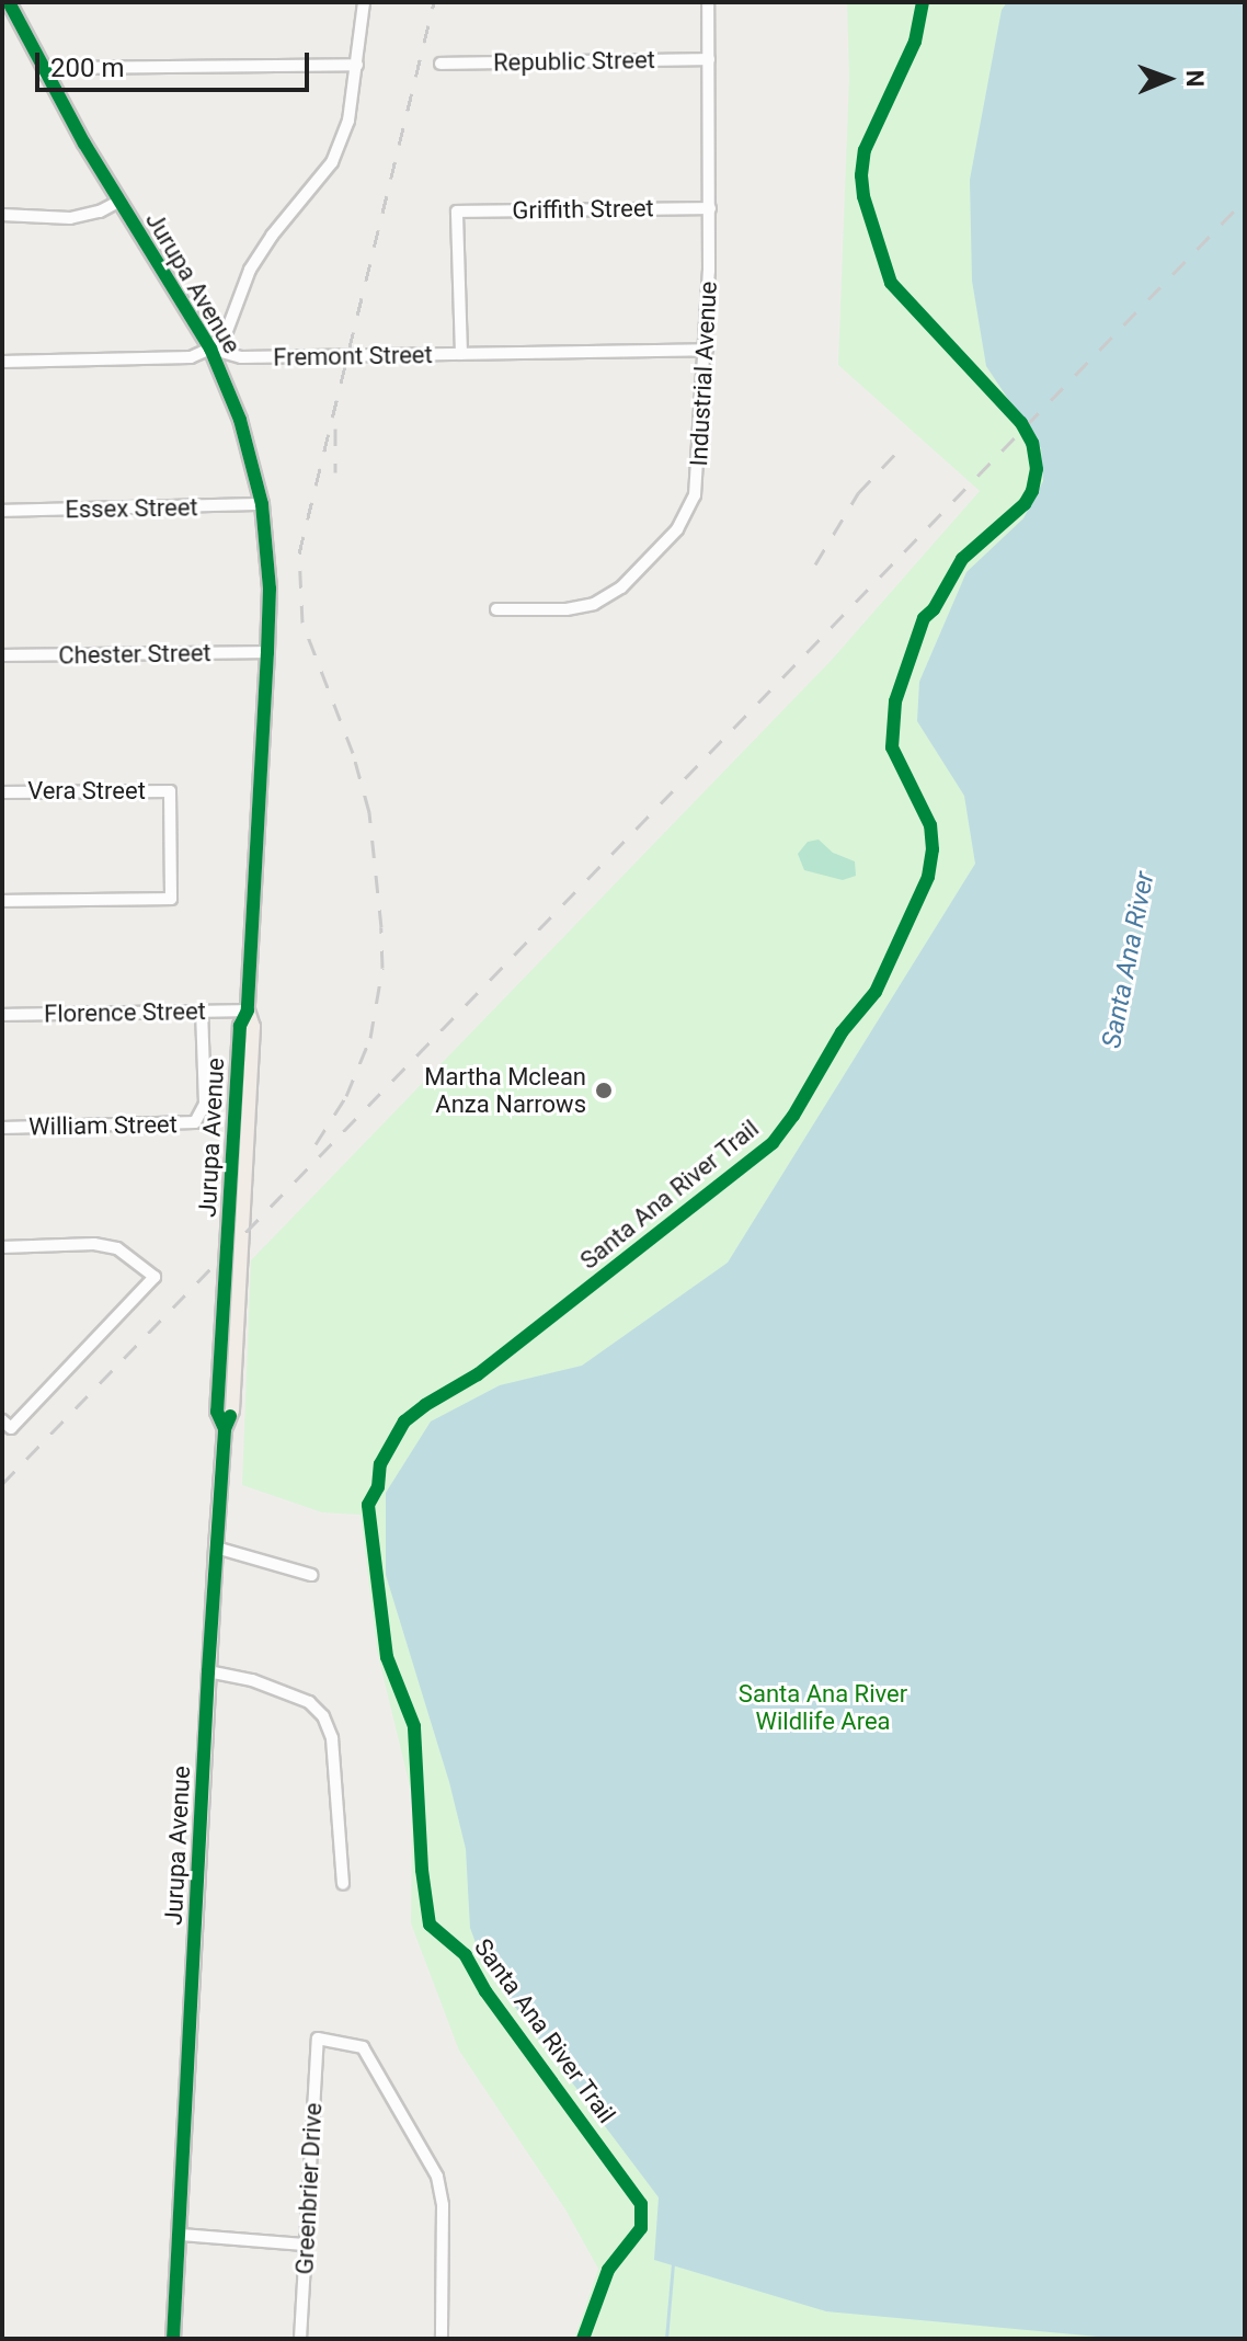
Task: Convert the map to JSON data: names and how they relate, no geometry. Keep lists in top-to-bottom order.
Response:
{
  "streets": {
    "main road": ["Jurupa Avenue"],
    "street": [
      "Republic Street",
      "Griffith Street",
      "Fremont Street",
      "Industrial Avenue",
      "Essex Street",
      "Chester Street",
      "Vera Street",
      "Florence Street",
      "William Street",
      "Greenbrier Drive"
    ],
    "cycle path": ["Santa Ana River Trail"]
  },
  "crossings": [
    ["Republic Street", "Industrial Avenue"],
    ["Griffith Street", "Fremont Street"],
    ["Griffith Street", "Industrial Avenue"],
    ["Jurupa Avenue", "Fremont Street"],
    ["Jurupa Avenue", "Essex Street"],
    ["Jurupa Avenue", "Chester Street"],
    ["Jurupa Avenue", "Florence Street"],
    ["Fremont Street", "Industrial Avenue"],
    ["Florence Street", "William Street"]
  ],
  "water": ["Santa Ana River"],
  "parks": ["Santa Ana River Wildlife Area"],
  "places": ["Martha Mclean Anza Narrows"],
  "scale_bar": "200 m",
  "north": "right"
}
